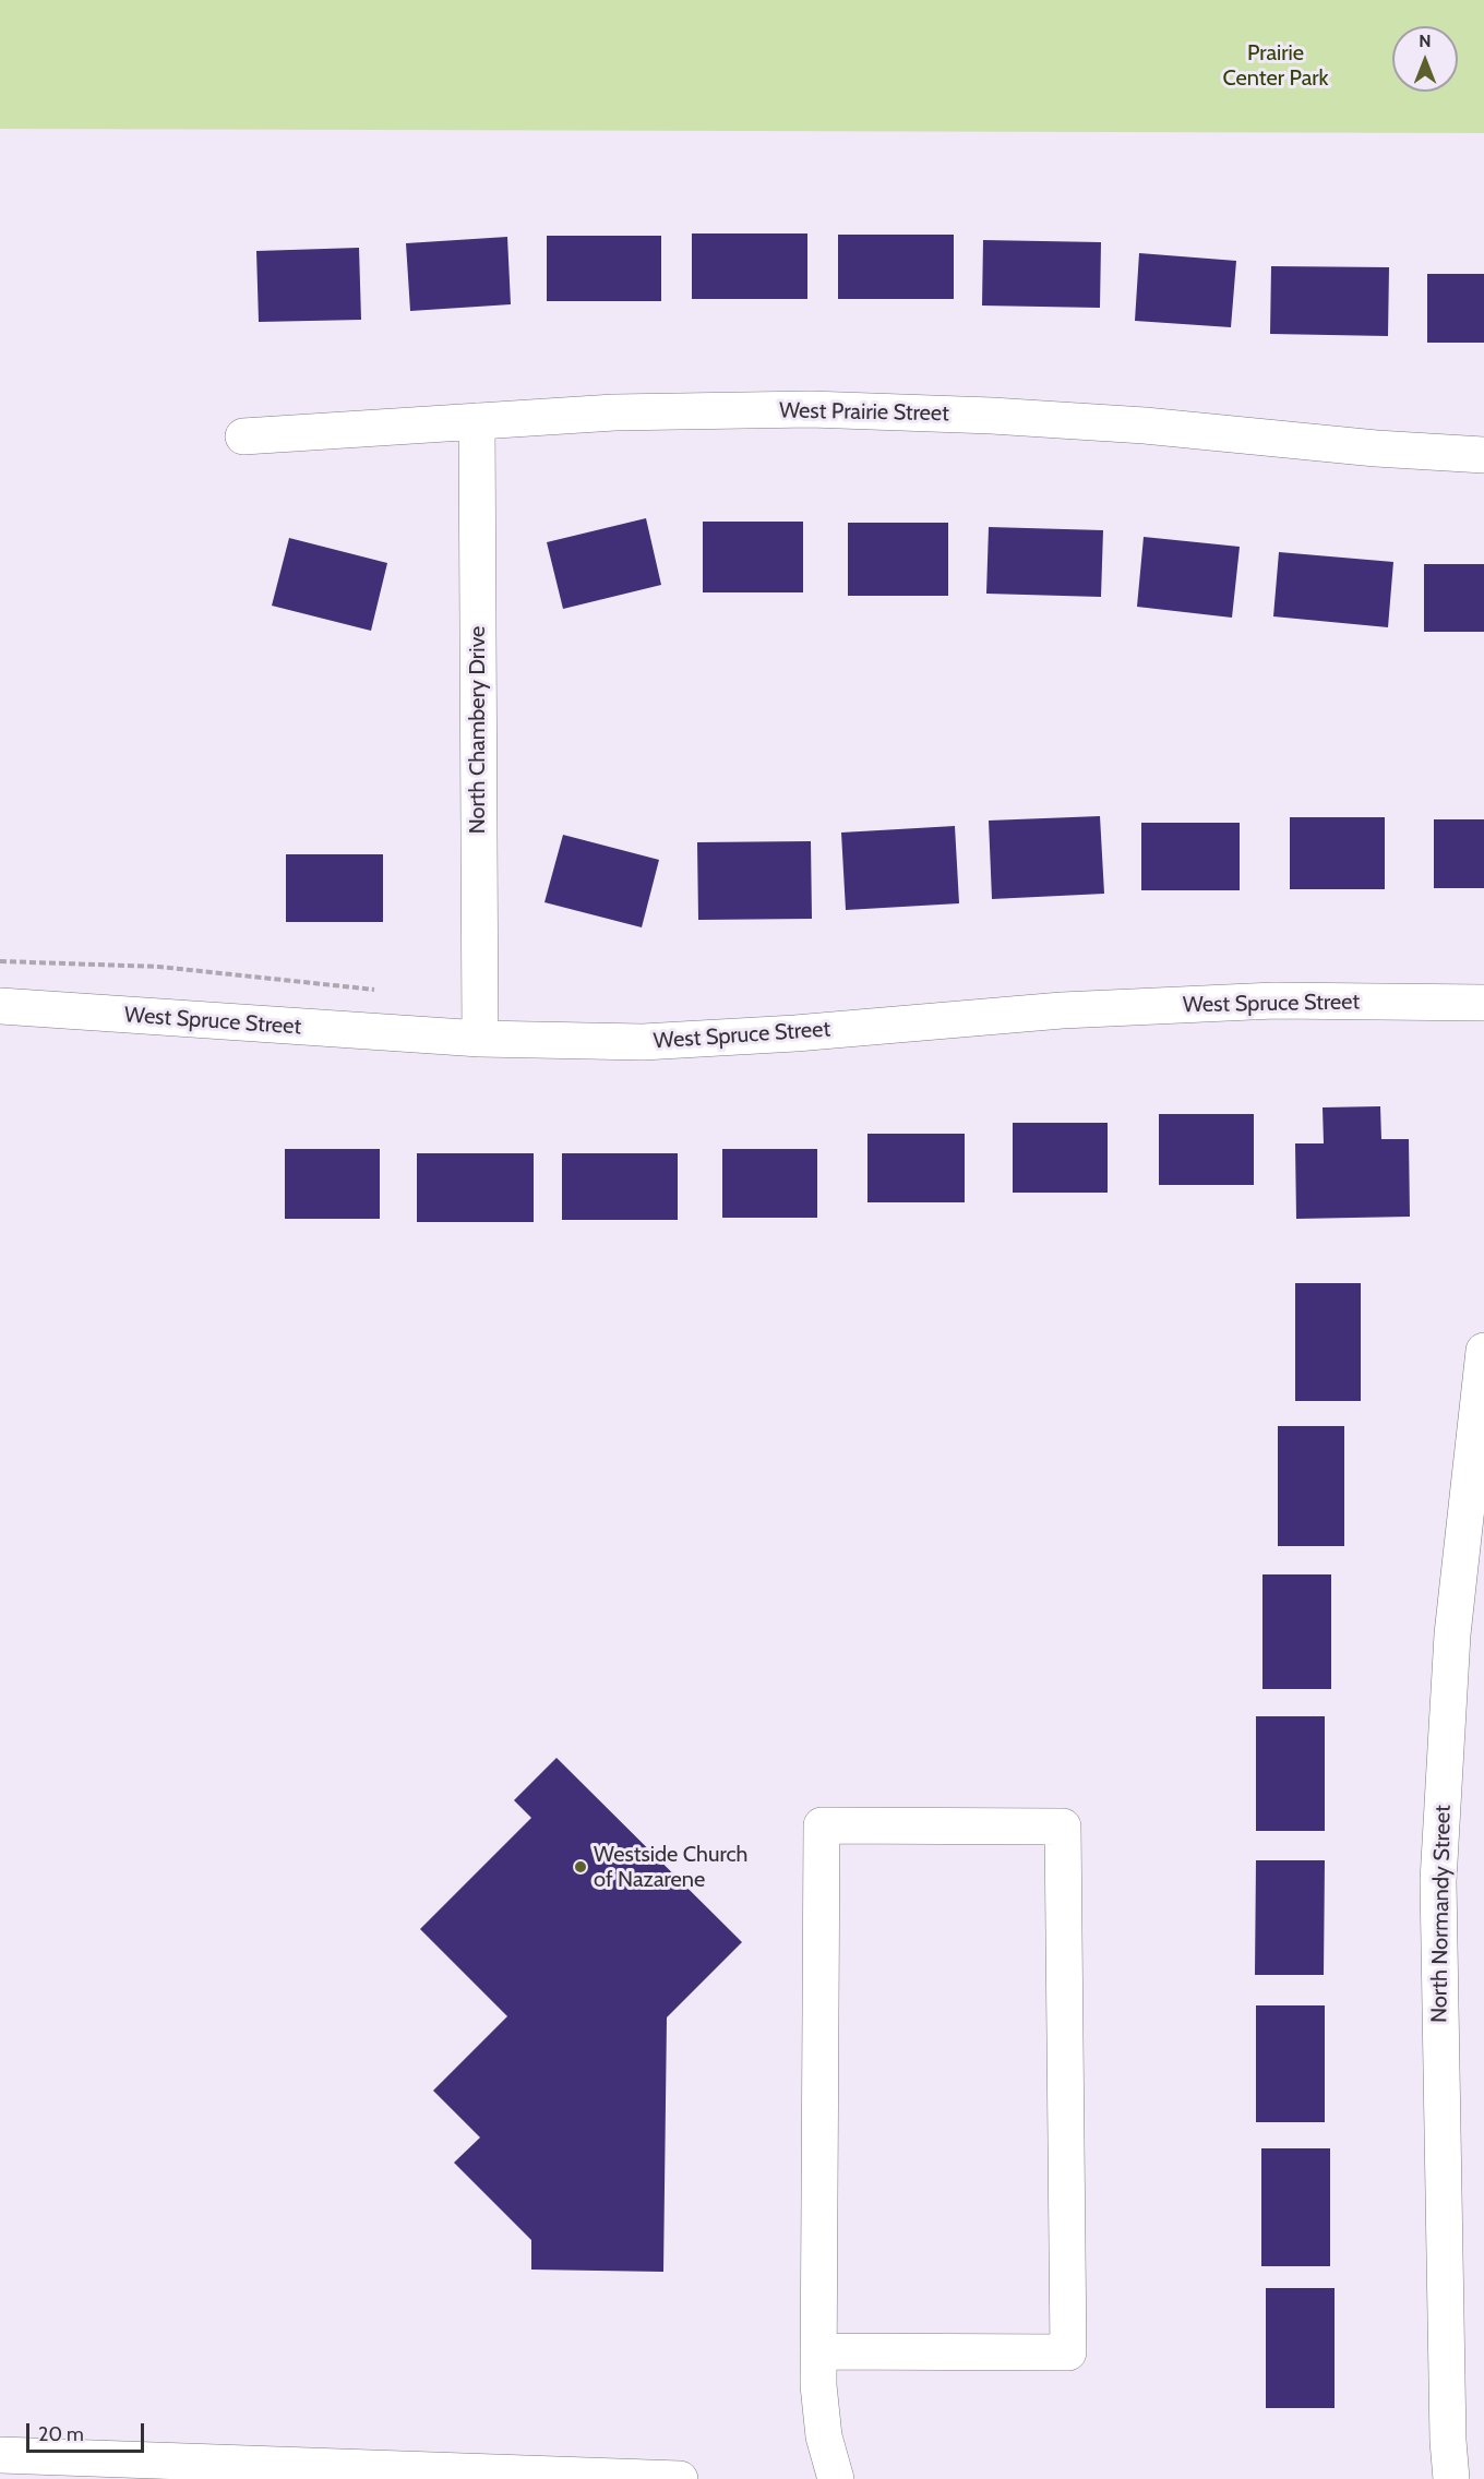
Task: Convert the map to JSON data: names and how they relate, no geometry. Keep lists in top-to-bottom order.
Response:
{
  "streets": {
    "street": [
      "West Prairie Street",
      "North Chambery Drive",
      "West Spruce Street",
      "North Normandy Street"
    ]
  },
  "crossings": [
    ["West Prairie Street", "North Chambery Drive"],
    ["North Chambery Drive", "West Spruce Street"]
  ],
  "parks": ["Prairie Center Park"],
  "places": ["Westside Church of Nazarene"],
  "scale_bar": "20 m",
  "north": "top"
}
